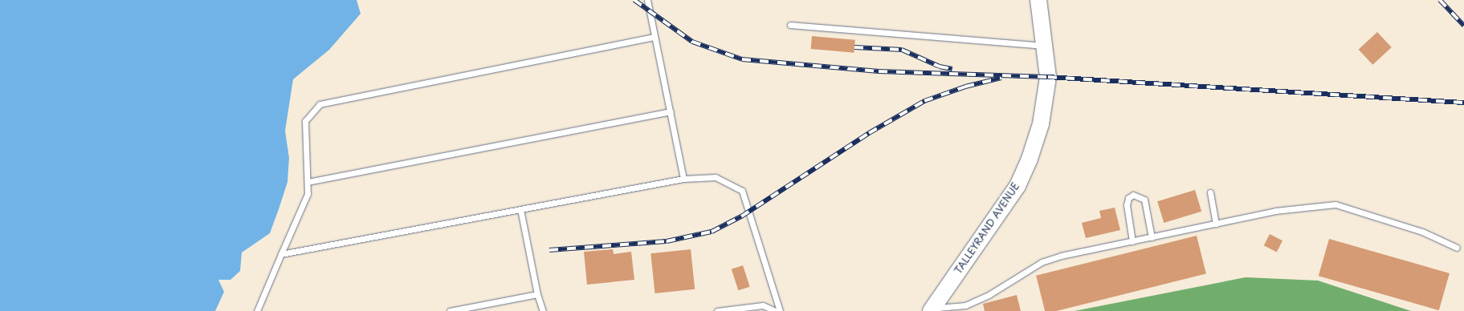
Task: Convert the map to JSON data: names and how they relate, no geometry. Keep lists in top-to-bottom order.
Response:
{
  "streets": {
    "street": ["TALLEYRAND AVENUE"]
  }
}
